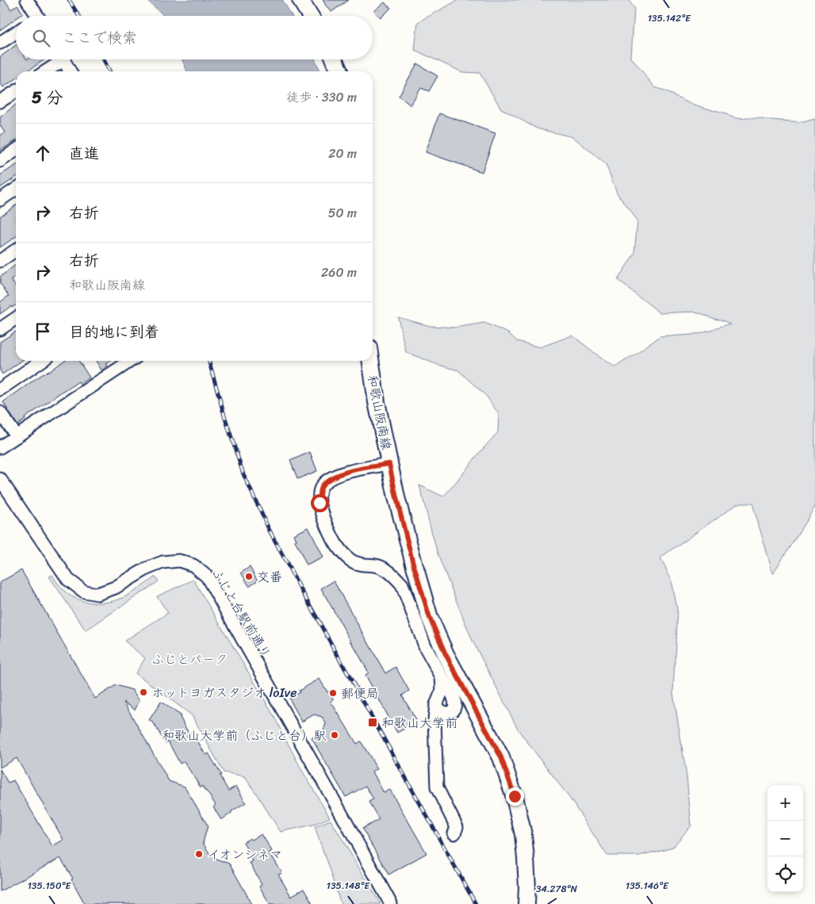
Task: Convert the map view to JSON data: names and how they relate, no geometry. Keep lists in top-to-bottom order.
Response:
{
  "streets": {
    "main road": ["和歌山阪南線"],
    "street": ["ふじと台駅前通り"]
  },
  "parks": ["ふじとパーク"],
  "places": {
    "other": [
      "交番",
      "ホットヨガスタジオ loIve",
      "郵便局",
      "和歌山大学前（ふじと台）駅",
      "イオンシネマ"
    ],
    "transit": ["和歌山大学前"]
  },
  "page": {
    "search": "ここで検索",
    "heading": ["5 分", "徒歩 · 330 m"],
    "list": [
      ["直進", "20 m"],
      ["右折", "50 m"],
      ["右折", "和歌山阪南線", "260 m"],
      "目的地に到着"
    ],
    "map_buttons": ["+", "−"]
  },
  "coordinates": [
    "135.142°E",
    "135.150°E",
    "135.148°E",
    "135.146°E",
    "34.278°N"
  ]
}
